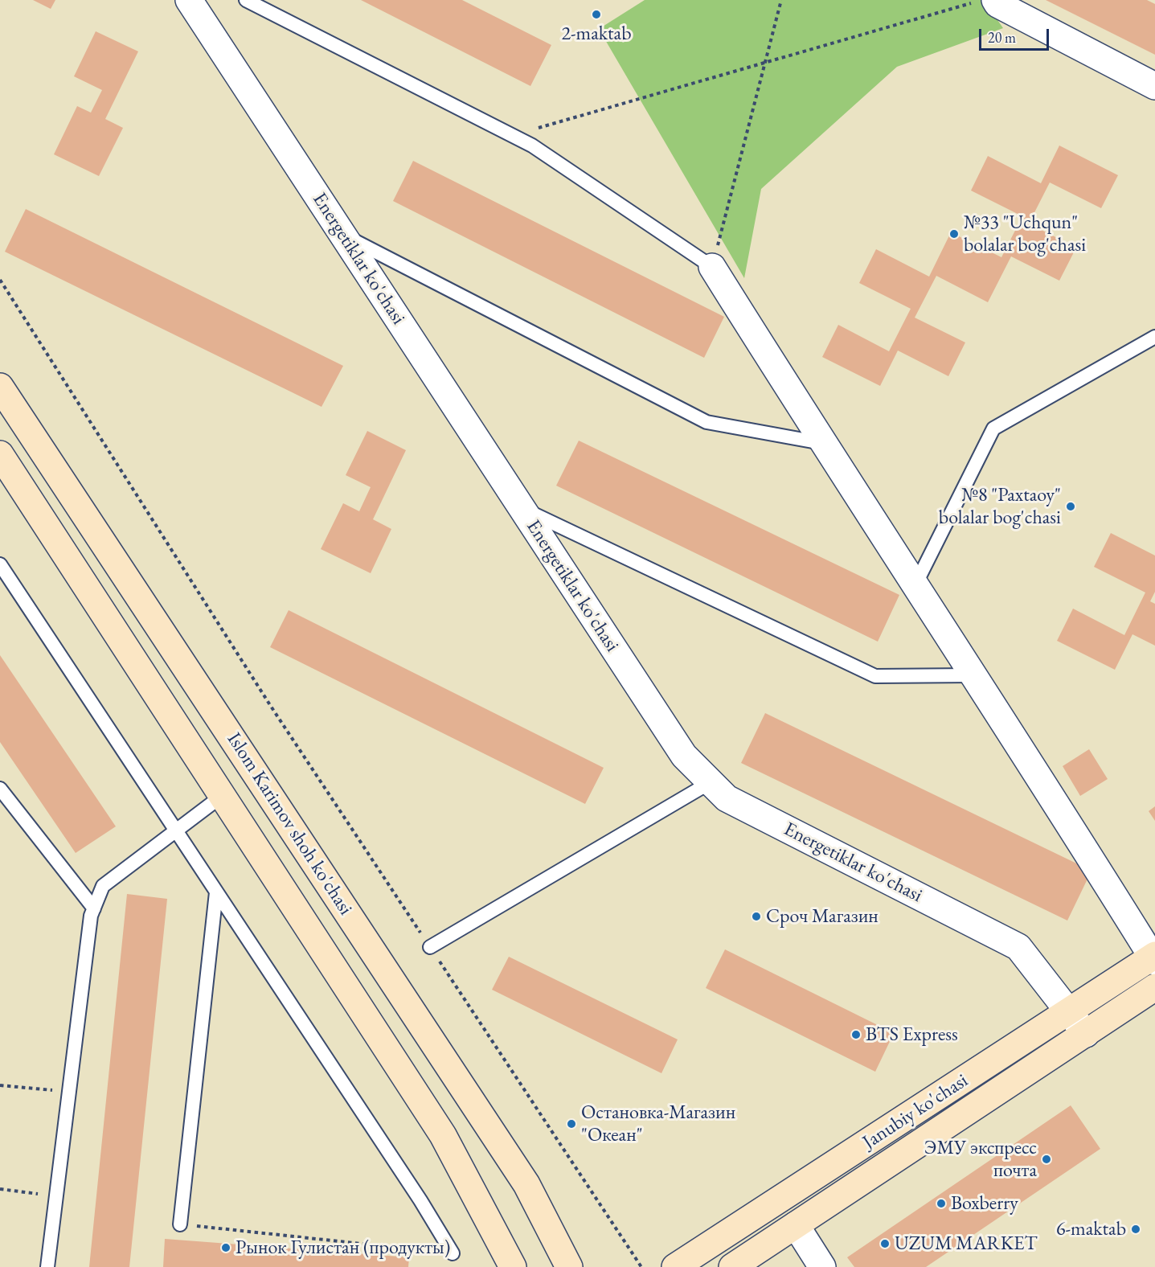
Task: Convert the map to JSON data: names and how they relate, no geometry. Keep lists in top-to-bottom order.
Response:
{
  "streets": {
    "main road": ["Islom Karimov shoh ko'chasi", "Janubiy ko'chasi"],
    "street": ["Energetiklar ko'chasi"]
  },
  "crossings": [
    ["Energetiklar ko'chasi", "Janubiy ko'chasi"]
  ],
  "places": [
    "2-maktab",
    "№33 \"Uchqun\" bolalar bog'chasi",
    "№8 \"Paxtaoy\" bolalar bog'chasi",
    "Сроч Магазин",
    "BTS Express",
    "Остановка-Магазин \"Океан\"",
    "ЭМУ экспресс почта",
    "Boxberry",
    "6-maktab",
    "UZUM MARKET",
    "Рынок Гулистан (продукты)"
  ],
  "scale_bar": "20 m"
}
